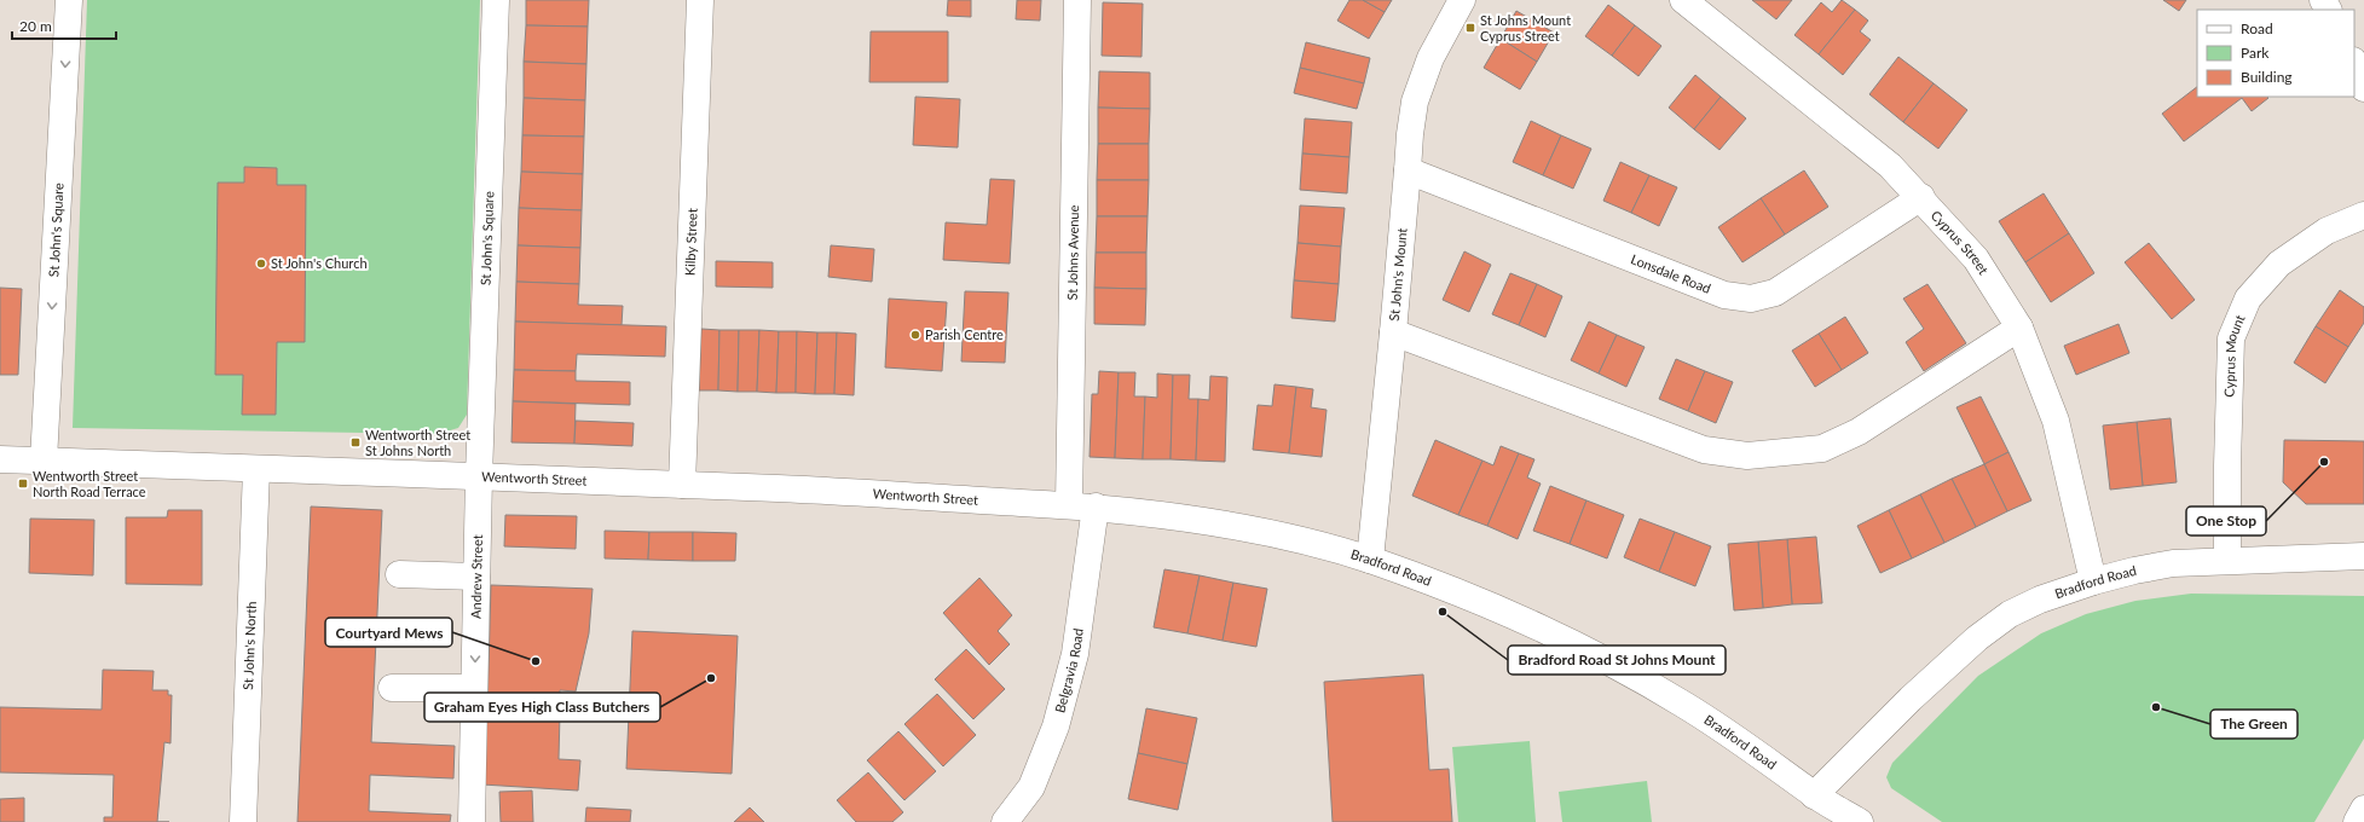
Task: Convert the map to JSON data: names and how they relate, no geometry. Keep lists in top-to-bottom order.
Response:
{
  "streets": {
    "street": [
      "St John's Square",
      "Kilby Street",
      "Cyprus Street",
      "St Johns Avenue",
      "St John's Mount",
      "Lonsdale Road",
      "Cyprus Mount",
      "Wentworth Street",
      "Bradford Road",
      "Andrew Street",
      "St John's North",
      "Belgravia Road"
    ]
  },
  "crossings": [
    ["St John's Square", "Wentworth Street"],
    ["St John's Square", "Andrew Street"],
    ["Kilby Street", "Wentworth Street"],
    ["Cyprus Street", "Lonsdale Road"],
    ["Cyprus Street", "Bradford Road"],
    ["St Johns Avenue", "Wentworth Street"],
    ["St Johns Avenue", "Bradford Road"],
    ["St John's Mount", "Lonsdale Road"],
    ["St John's Mount", "Bradford Road"],
    ["Cyprus Mount", "Bradford Road"],
    ["Wentworth Street", "Bradford Road"],
    ["Wentworth Street", "Andrew Street"],
    ["Wentworth Street", "St John's North"],
    ["Bradford Road", "Belgravia Road"]
  ],
  "one_way": ["St John's Square"],
  "places": {
    "transit": ["St Johns Mount Cyprus Street", "Wentworth Street St Johns North", "Wentworth Street North Road Terrace"],
    "other": [
      "St John's Church",
      "Parish Centre",
      "One Stop",
      "Bradford Road St Johns Mount",
      "Courtyard Mews",
      "Graham Eyes High Class Butchers",
      "The Green"
    ]
  },
  "legend": ["Road", "Park", "Building"],
  "scale_bar": "20 m"
}
